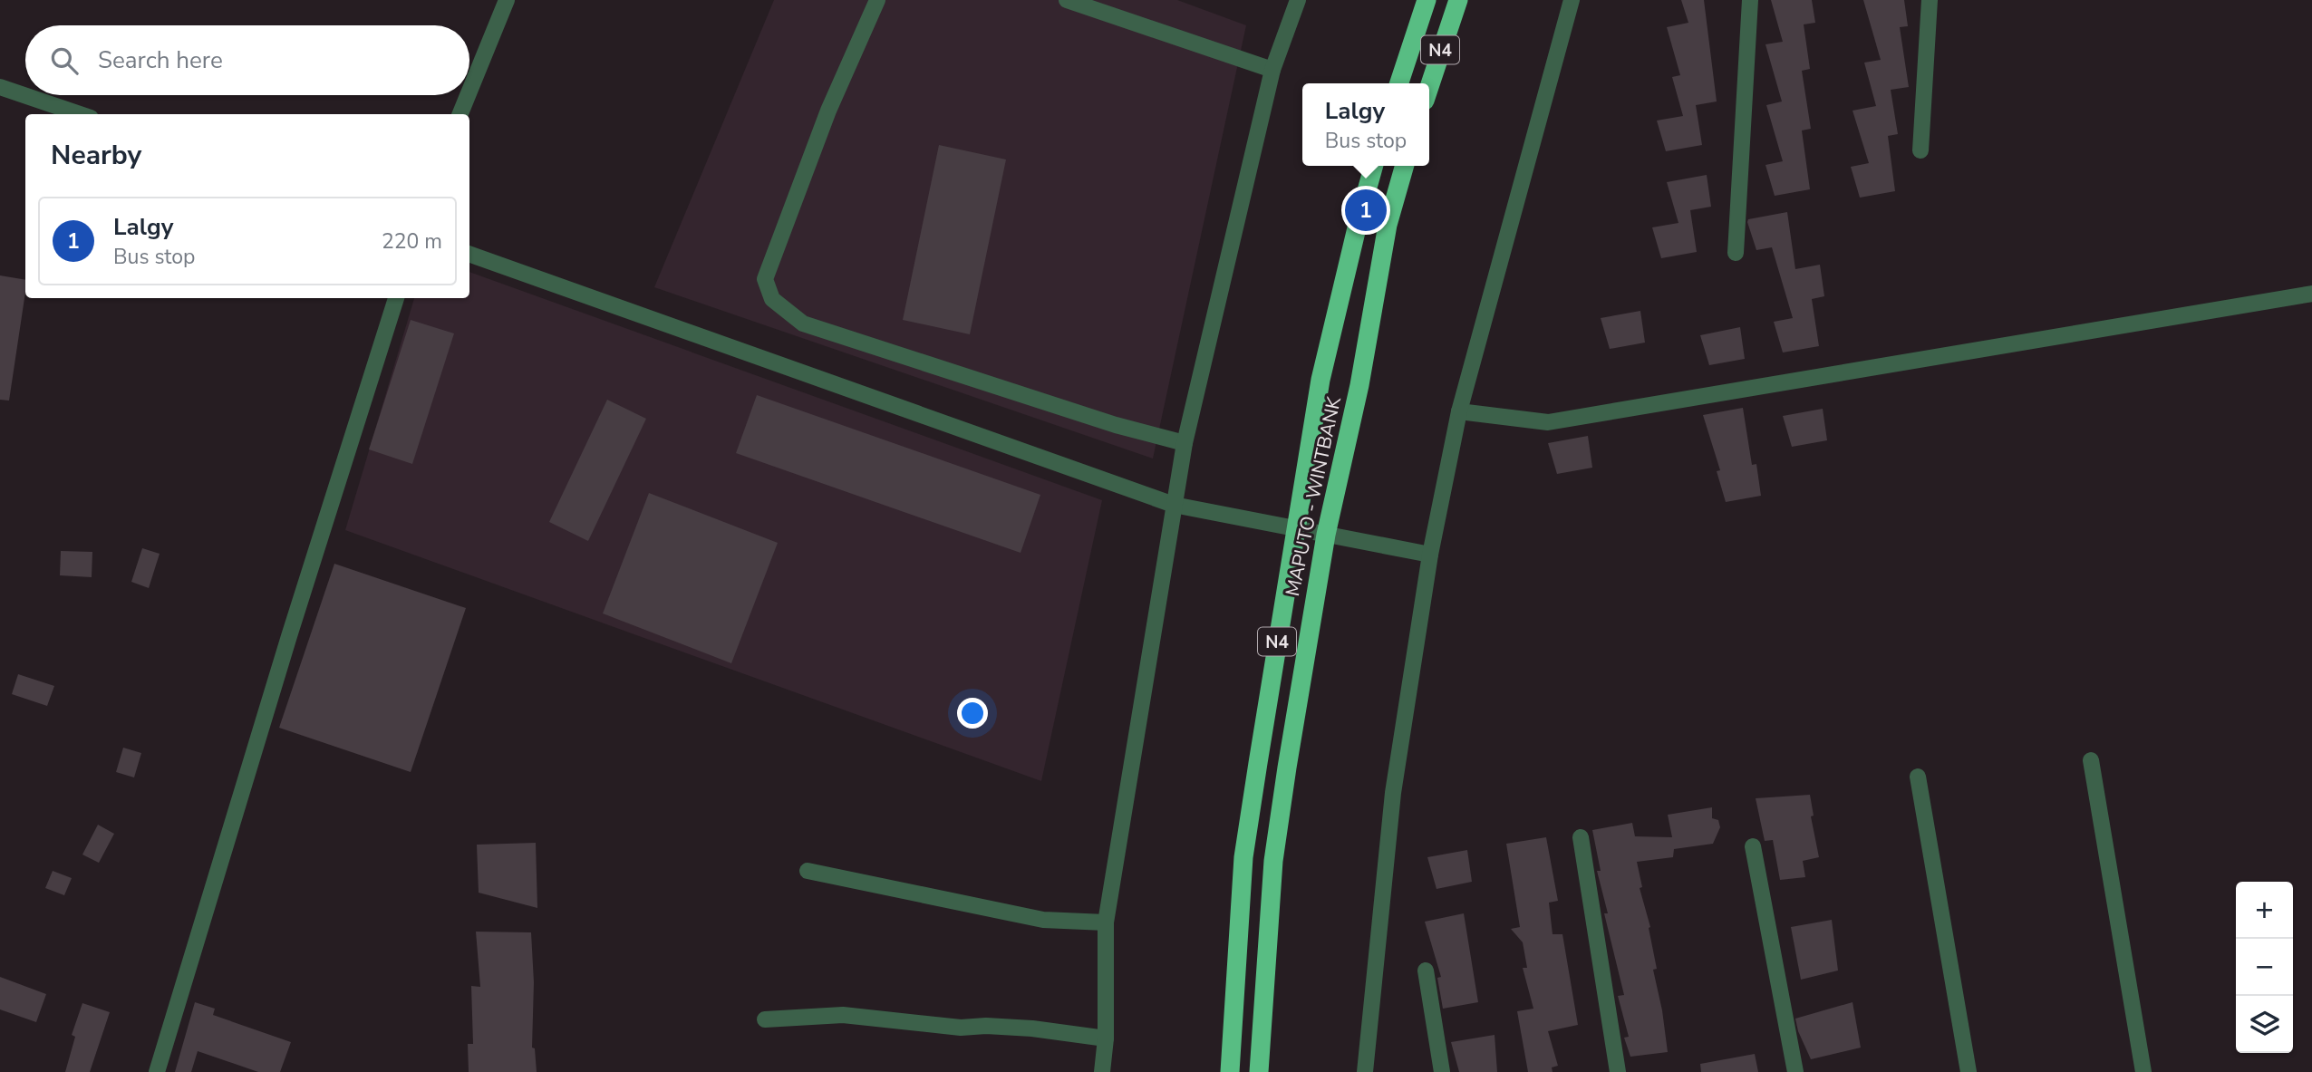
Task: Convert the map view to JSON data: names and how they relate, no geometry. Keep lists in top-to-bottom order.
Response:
{
  "streets": {
    "highway": ["N4", "MAPUTO - WINTBANK"]
  },
  "page": {
    "search": "Search here",
    "popup": ["Lalgy", "Bus stop"],
    "heading": "Nearby",
    "pins": "1",
    "list": [
      {
        "mark": "1",
        "name": "Lalgy",
        "note": "Bus stop",
        "value": "220 m"
      }
    ],
    "map_buttons": ["+", "−"]
  }
}
